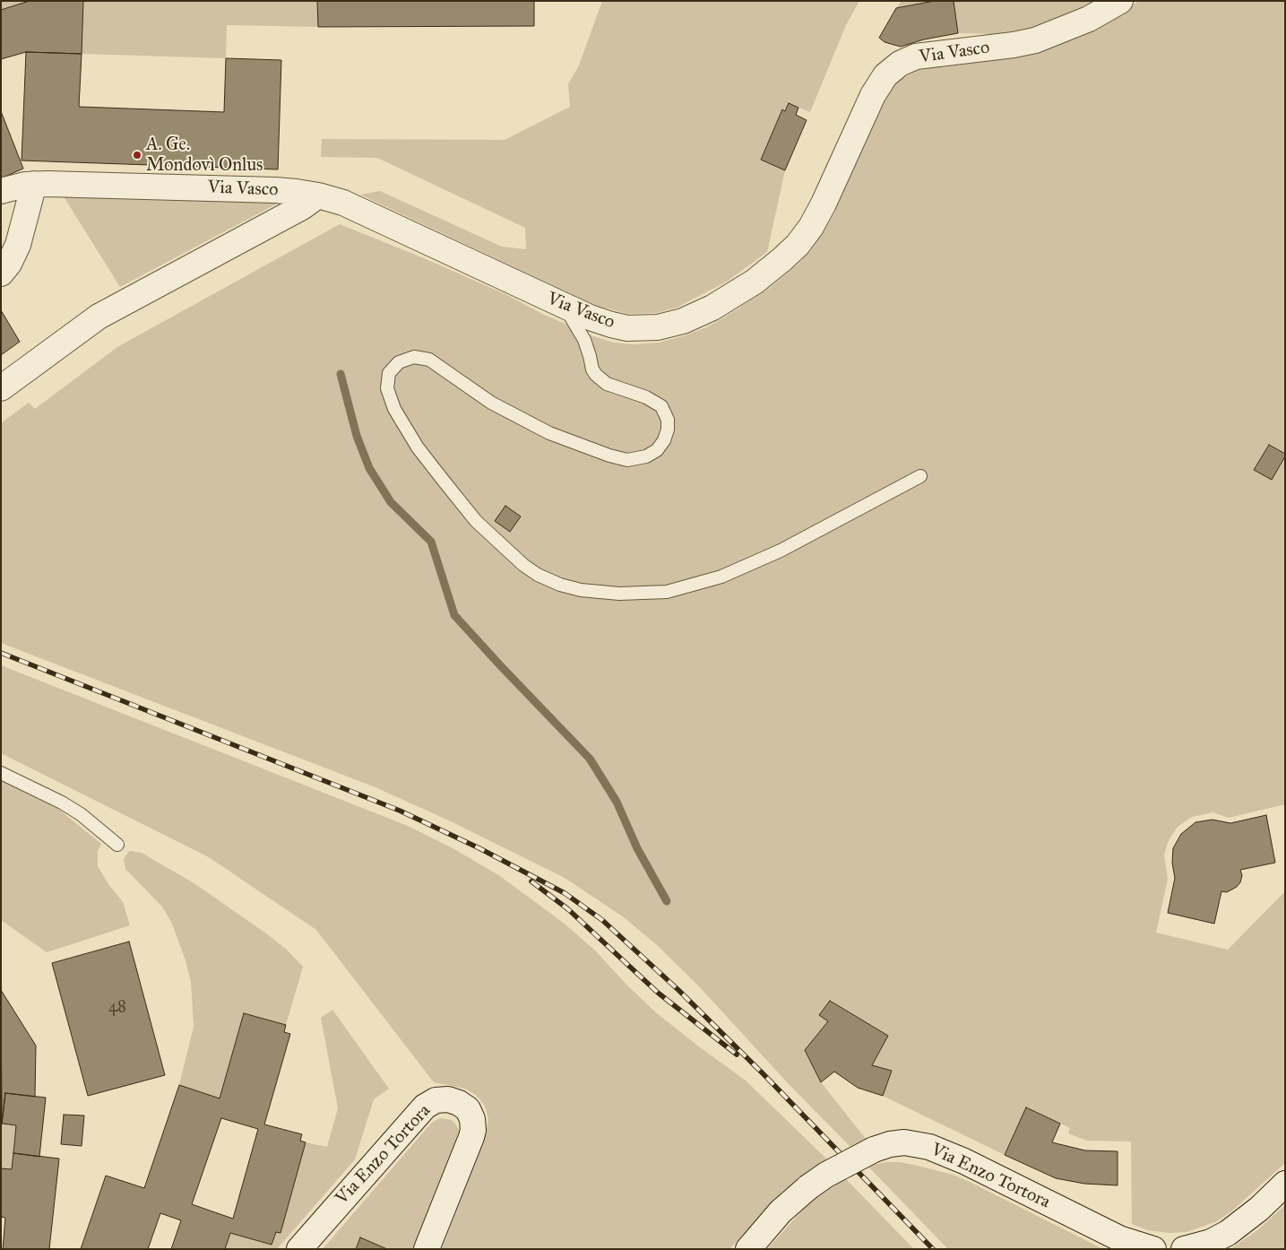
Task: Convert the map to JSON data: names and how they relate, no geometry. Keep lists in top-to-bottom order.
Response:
{
  "streets": {
    "street": ["Via Vasco", "Via Enzo Tortora"]
  },
  "places": ["A. Ge. Mondovì Onlus"],
  "house_numbers": ["48"]
}
